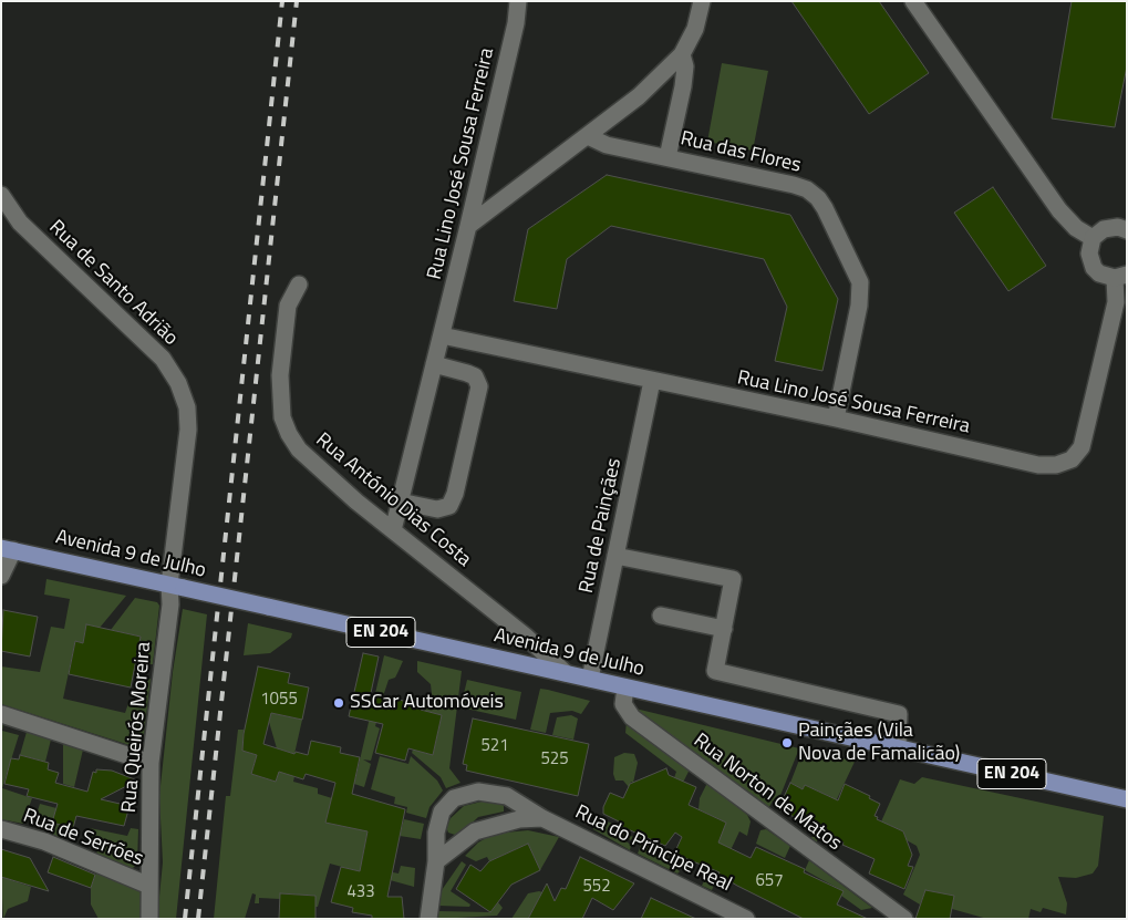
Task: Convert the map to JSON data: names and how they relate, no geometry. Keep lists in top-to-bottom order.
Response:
{
  "streets": {
    "main road": ["Avenida 9 de Julho", "EN 204"],
    "street": [
      "Rua das Flores",
      "Rua Lino José Sousa Ferreira",
      "Rua de Santo Adrião",
      "Rua António Dias Costa",
      "Rua de Painçães",
      "Rua Queirós Moreira",
      "Rua Norton de Matos",
      "Rua de Serrões",
      "Rua do Príncipe Real"
    ]
  },
  "crossings": [
    ["Rua das Flores", "Rua Lino José Sousa Ferreira"],
    ["Rua Lino José Sousa Ferreira", "Rua António Dias Costa"],
    ["Rua Lino José Sousa Ferreira", "Rua de Painçães"],
    ["Rua de Santo Adrião", "Rua Queirós Moreira"],
    ["Rua António Dias Costa", "Avenida 9 de Julho"],
    ["Rua de Painçães", "Avenida 9 de Julho"],
    ["Avenida 9 de Julho", "Rua Queirós Moreira"],
    ["Avenida 9 de Julho", "Rua Norton de Matos"],
    ["Rua Queirós Moreira", "Rua de Serrões"]
  ],
  "places": ["SSCar Automóveis", "Painçães (Vila Nova de Famalicão)"],
  "house_numbers": [
    "1055",
    "521",
    "525",
    "657",
    "552",
    "433"
  ]
}
